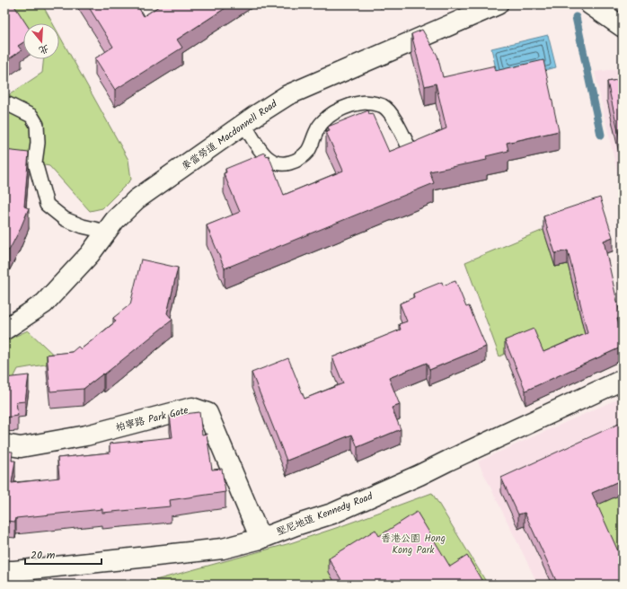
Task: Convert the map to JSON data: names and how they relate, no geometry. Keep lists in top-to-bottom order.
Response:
{
  "streets": {
    "street": ["麥當勞道 Macdonnell Road", "柏寧路 Park Gate", "堅尼地道 Kennedy Road"]
  },
  "crossings": [
    ["柏寧路 Park Gate", "堅尼地道 Kennedy Road"]
  ],
  "parks": ["香港公園 Hong Kong Park"],
  "scale_bar": "20 m",
  "north": "bottom"
}
